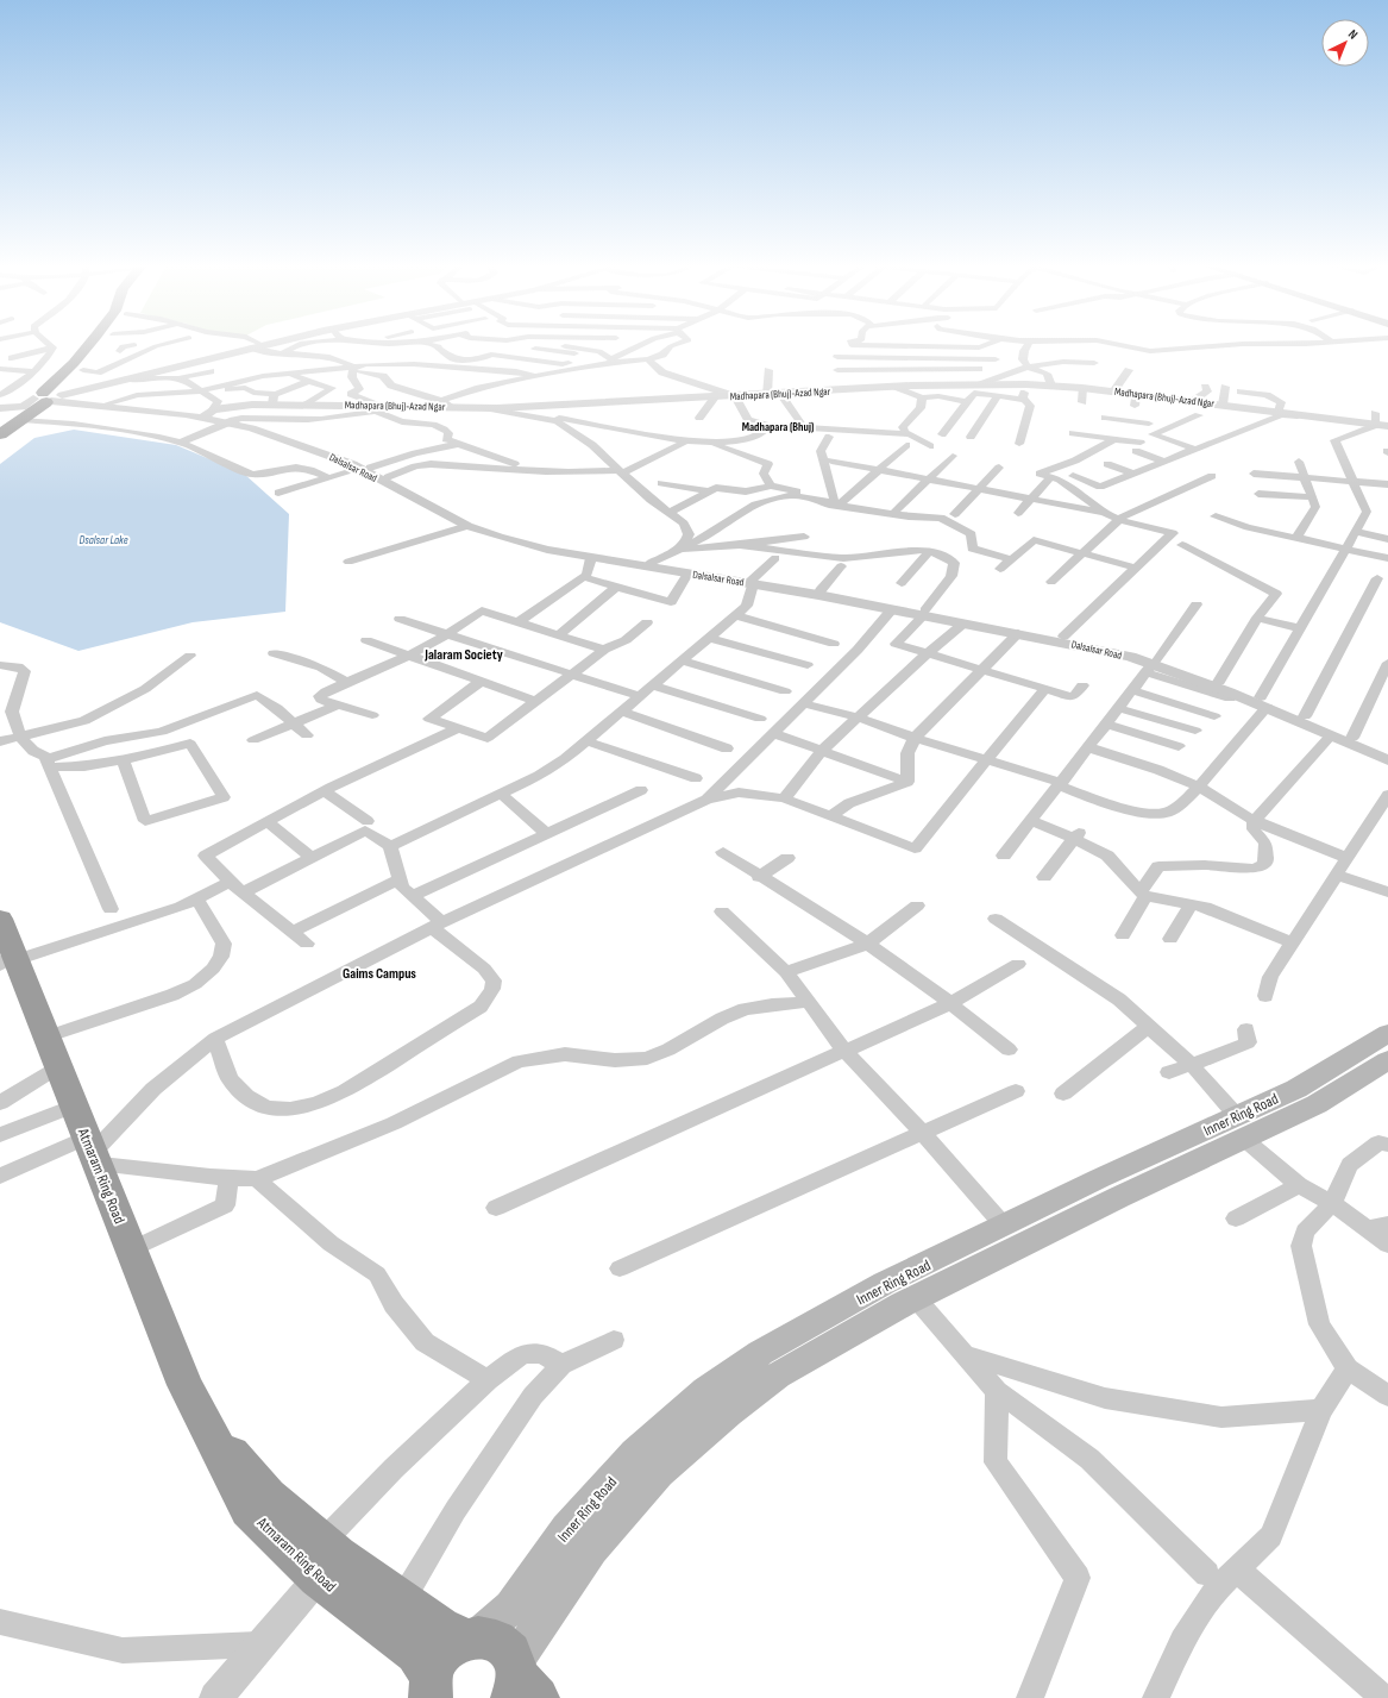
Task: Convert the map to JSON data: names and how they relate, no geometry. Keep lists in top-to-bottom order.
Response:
{
  "streets": {
    "highway": ["Atmaram Ring Road"],
    "main road": ["Inner Ring Road"],
    "street": ["Madhapara (Bhuj)-Azad Ngar", "Dalsalsar Road"]
  },
  "crossings": [
    ["Madhapara (Bhuj)-Azad Ngar", "Dalsalsar Road"],
    ["Inner Ring Road", "Atmaram Ring Road"]
  ],
  "districts": ["Madhapara (Bhuj)", "Jalaram Society", "Gaims Campus"],
  "water": ["Dsalsar Lake"],
  "north": "top right"
}
